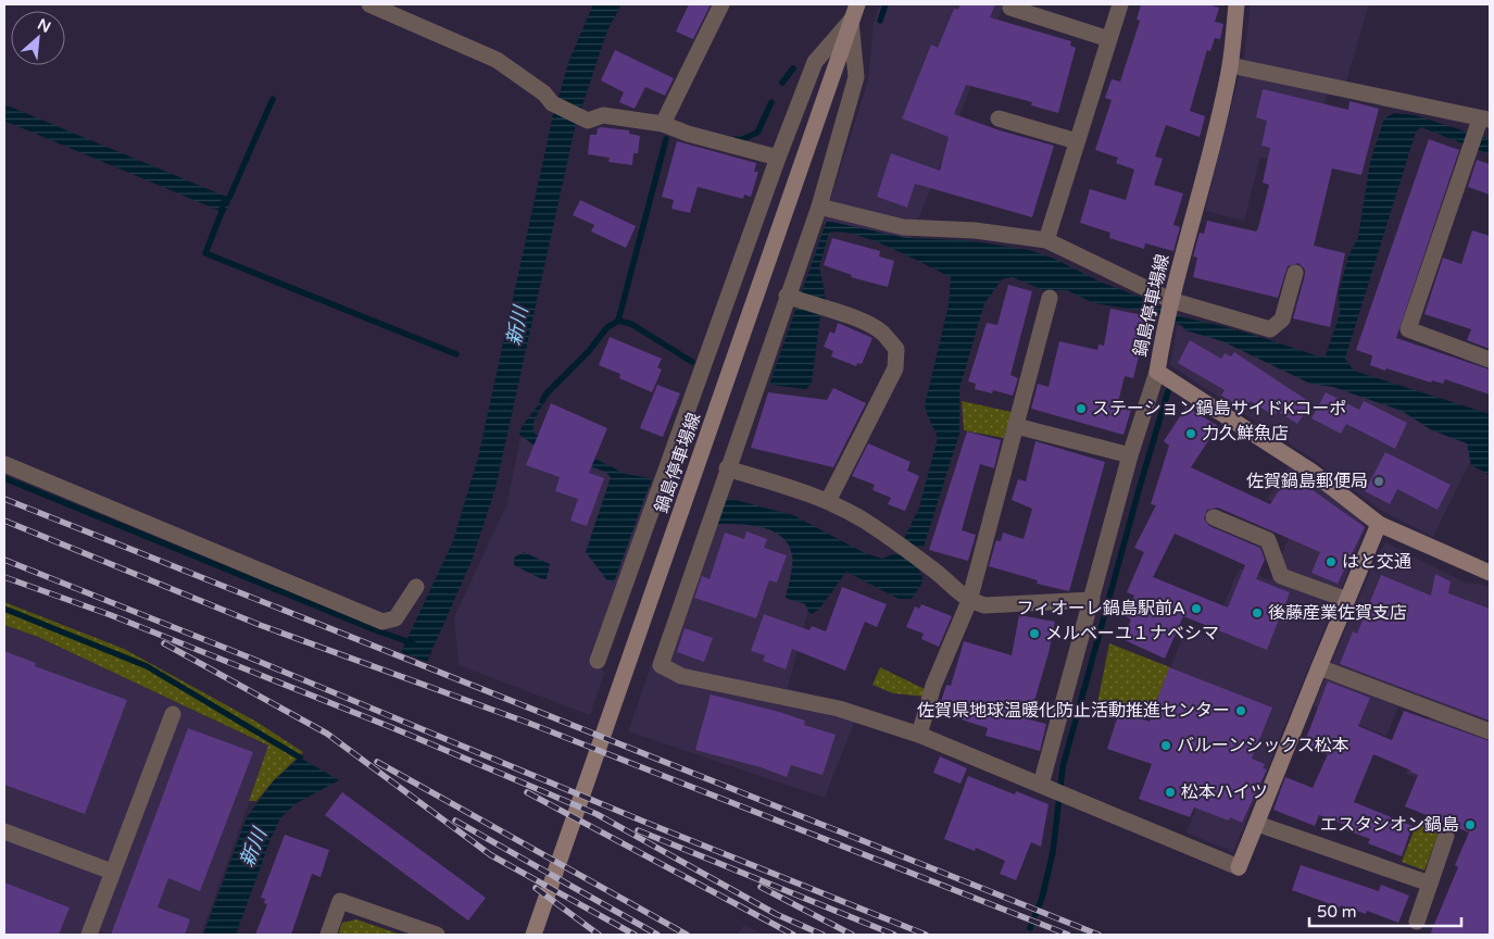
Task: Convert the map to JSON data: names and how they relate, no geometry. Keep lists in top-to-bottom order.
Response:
{
  "streets": {
    "main road": ["鍋島停車場線"]
  },
  "water": ["新川"],
  "places": [
    "ステーション鍋島サイドKコーポ",
    "力久鮮魚店",
    "佐賀鍋島郵便局",
    "はと交通",
    "フィオーレ鍋島駅前A",
    "後藤産業佐賀支店",
    "メルベーユ１ナベシマ",
    "佐賀県地球温暖化防止活動推進センター",
    "バルーンシックス松本",
    "松本ハイツ",
    "エスタシオン鍋島"
  ],
  "scale_bar": "50 m",
  "north": "top right"
}
